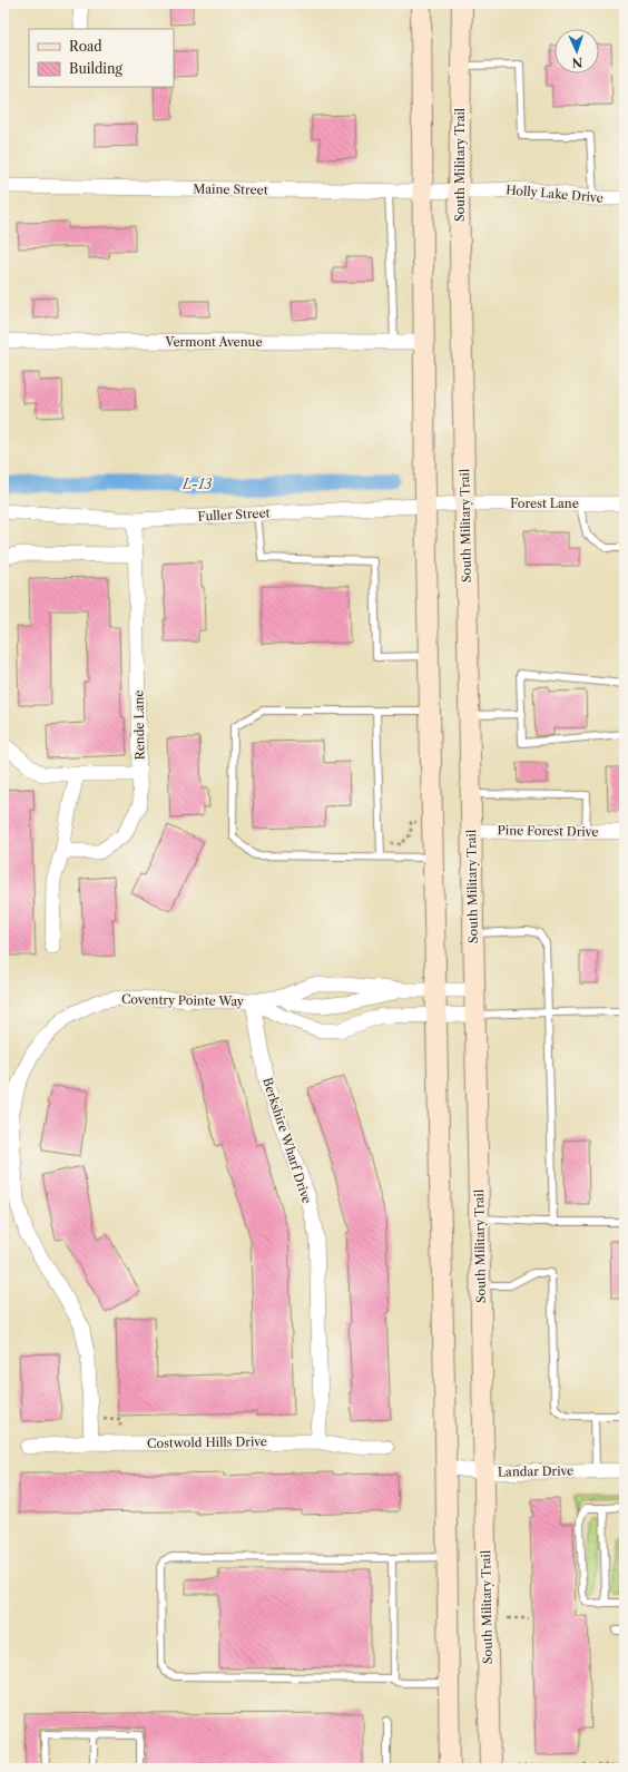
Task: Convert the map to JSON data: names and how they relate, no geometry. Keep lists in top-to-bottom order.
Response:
{
  "streets": {
    "main road": ["South Military Trail"],
    "street": [
      "Maine Street",
      "Holly Lake Drive",
      "Vermont Avenue",
      "Forest Lane",
      "Fuller Street",
      "Rende Lane",
      "Pine Forest Drive",
      "Coventry Pointe Way",
      "Berkshire Wharf Drive",
      "Costwold Hills Drive",
      "Landar Drive"
    ]
  },
  "crossings": [
    ["South Military Trail", "Maine Street"],
    ["South Military Trail", "Holly Lake Drive"],
    ["South Military Trail", "Forest Lane"],
    ["South Military Trail", "Fuller Street"],
    ["South Military Trail", "Pine Forest Drive"],
    ["South Military Trail", "Coventry Pointe Way"],
    ["South Military Trail", "Landar Drive"],
    ["Maine Street", "Holly Lake Drive"],
    ["Forest Lane", "Fuller Street"],
    ["Fuller Street", "Rende Lane"],
    ["Coventry Pointe Way", "Berkshire Wharf Drive"],
    ["Coventry Pointe Way", "Costwold Hills Drive"],
    ["Berkshire Wharf Drive", "Costwold Hills Drive"]
  ],
  "water": ["L-13"],
  "legend": ["Road", "Building"],
  "north": "bottom"
}
